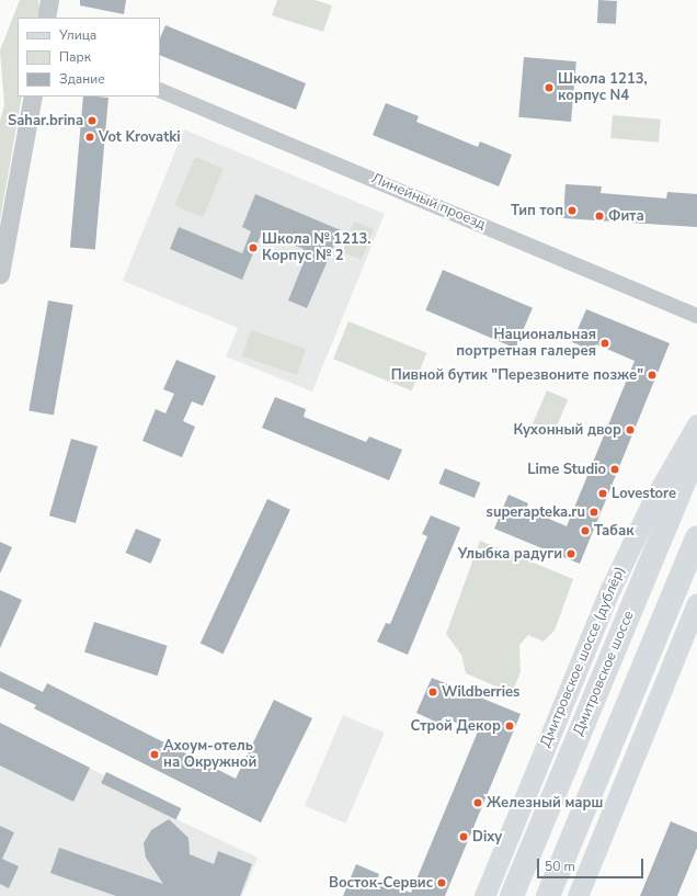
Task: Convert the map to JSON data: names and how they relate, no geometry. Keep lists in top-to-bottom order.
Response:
{
  "streets": {
    "main road": ["Дмитровское шоссе (дублёр)", "Дмитровское шоссе"],
    "street": ["Линейный проезд"]
  },
  "places": [
    "Школа 1213, корпус N4",
    "Sahar.brina",
    "Vot Krovatki",
    "Тип топ",
    "Фита",
    "Школа № 1213. Корпус № 2",
    "Национальная портретная галерея",
    "Пивной бутик \"Перезвоните позже\"",
    "Кухонный двор",
    "Lime Studio",
    "Lovestore",
    "superapteka.ru",
    "Табак",
    "Улыбка радуги",
    "Wildberries",
    "Строй Декор",
    "Ахоум-отель на Окружной",
    "Железный марш",
    "Dixy",
    "Восток-Сервис"
  ],
  "legend": ["Улица", "Парк", "Здание"],
  "scale_bar": "50 m"
}
